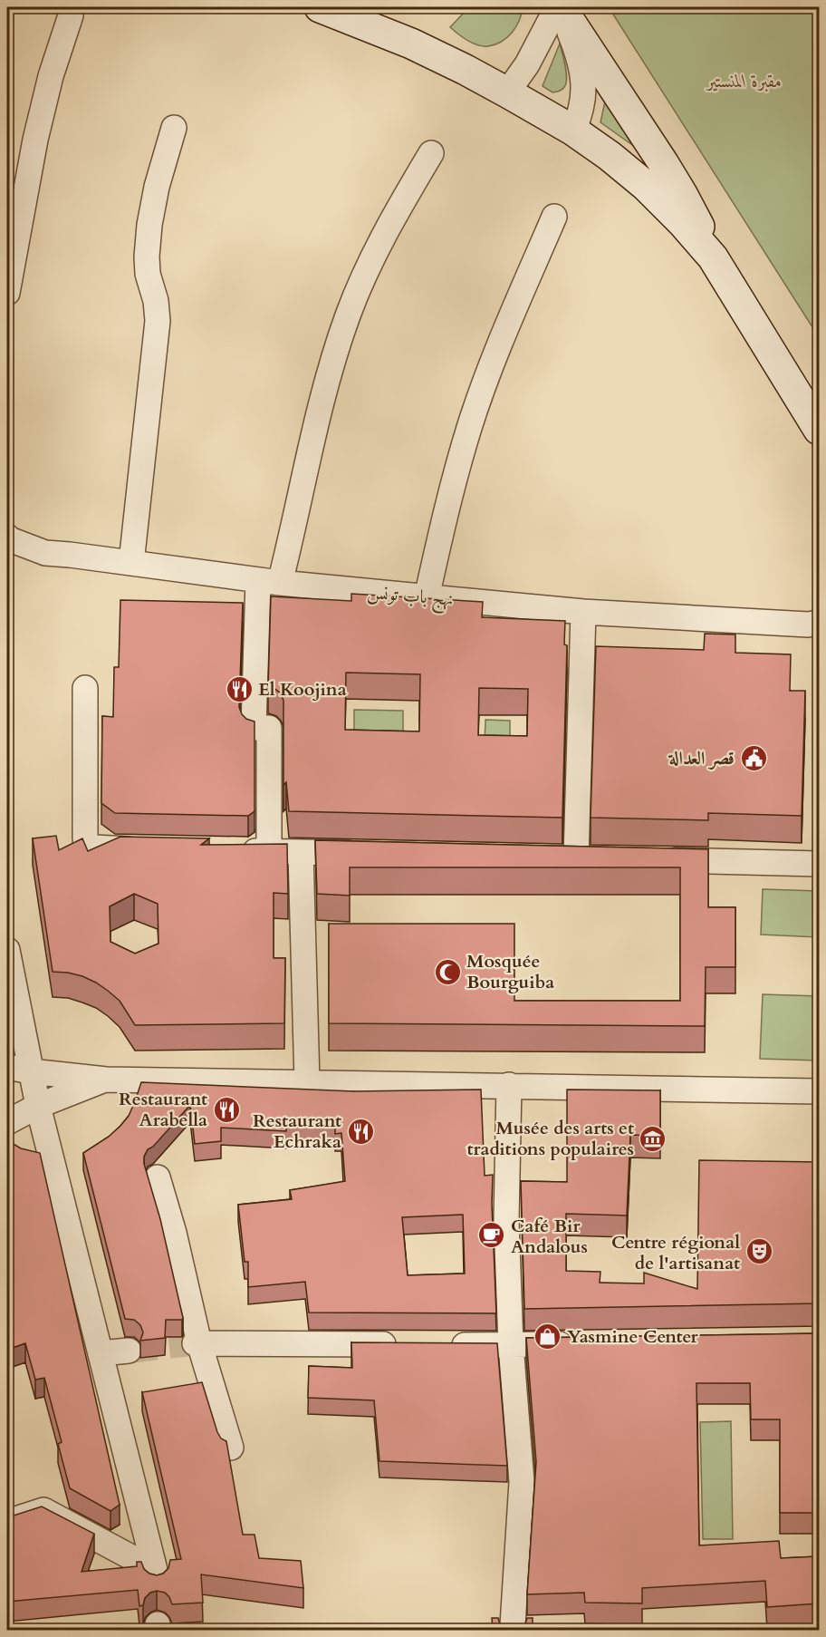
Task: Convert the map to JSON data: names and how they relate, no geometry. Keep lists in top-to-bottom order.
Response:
{
  "streets": {
    "street": ["نهج باب تونس"]
  },
  "parks": ["مقبرة المنستير"],
  "places": {
    "restaurant": ["El Koojina", "Restaurant Arabella", "Restaurant Echraka"],
    "public building": ["قصر العدالة"],
    "mosque": ["Mosquée Bourguiba"],
    "museum": ["Musée des arts et traditions populaires"],
    "cafe": ["Café Bir Andalous"],
    "theatre": ["Centre régional de l'artisanat"],
    "shop": ["Yasmine Center"]
  }
}
